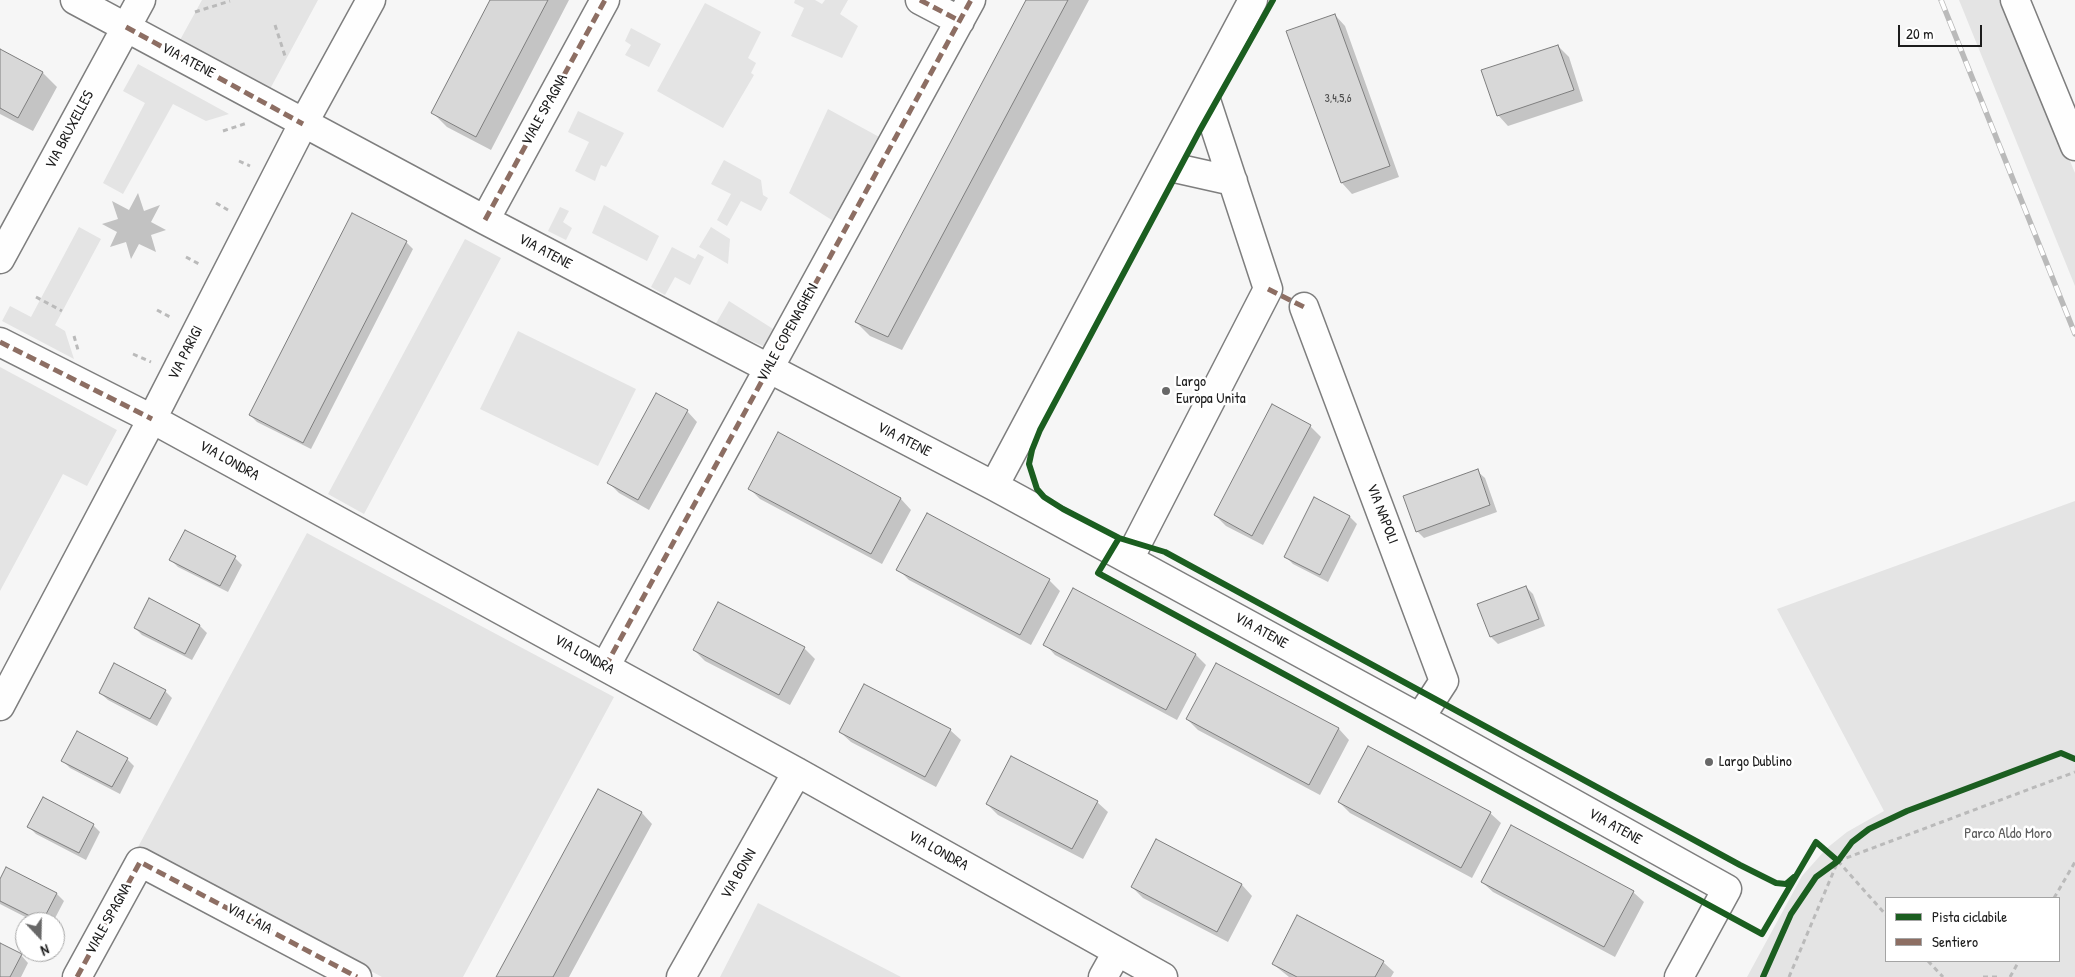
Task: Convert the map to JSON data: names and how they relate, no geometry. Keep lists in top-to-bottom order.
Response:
{
  "streets": {
    "street": [
      "VIA ATENE",
      "VIALE SPAGNA",
      "VIA BRUXELLES",
      "VIALE COPENAGHEN",
      "VIA PARIGI",
      "VIA LONDRA",
      "VIA NAPOLI",
      "VIA BONN",
      "VIA L'AIA"
    ]
  },
  "crossings": [
    ["VIA ATENE", "VIALE SPAGNA"],
    ["VIA ATENE", "VIA BRUXELLES"],
    ["VIA ATENE", "VIALE COPENAGHEN"],
    ["VIA ATENE", "VIA PARIGI"],
    ["VIA ATENE", "VIA NAPOLI"],
    ["VIALE SPAGNA", "VIA L'AIA"],
    ["VIALE COPENAGHEN", "VIA LONDRA"],
    ["VIA PARIGI", "VIA LONDRA"],
    ["VIA LONDRA", "VIA BONN"]
  ],
  "parks": ["Parco Aldo Moro"],
  "places": ["Largo Europa Unita", "Largo Dublino"],
  "house_numbers": ["3,4,5,6"],
  "legend": ["Pista ciclabile", "Sentiero"],
  "scale_bar": "20 m",
  "north": "bottom"
}
